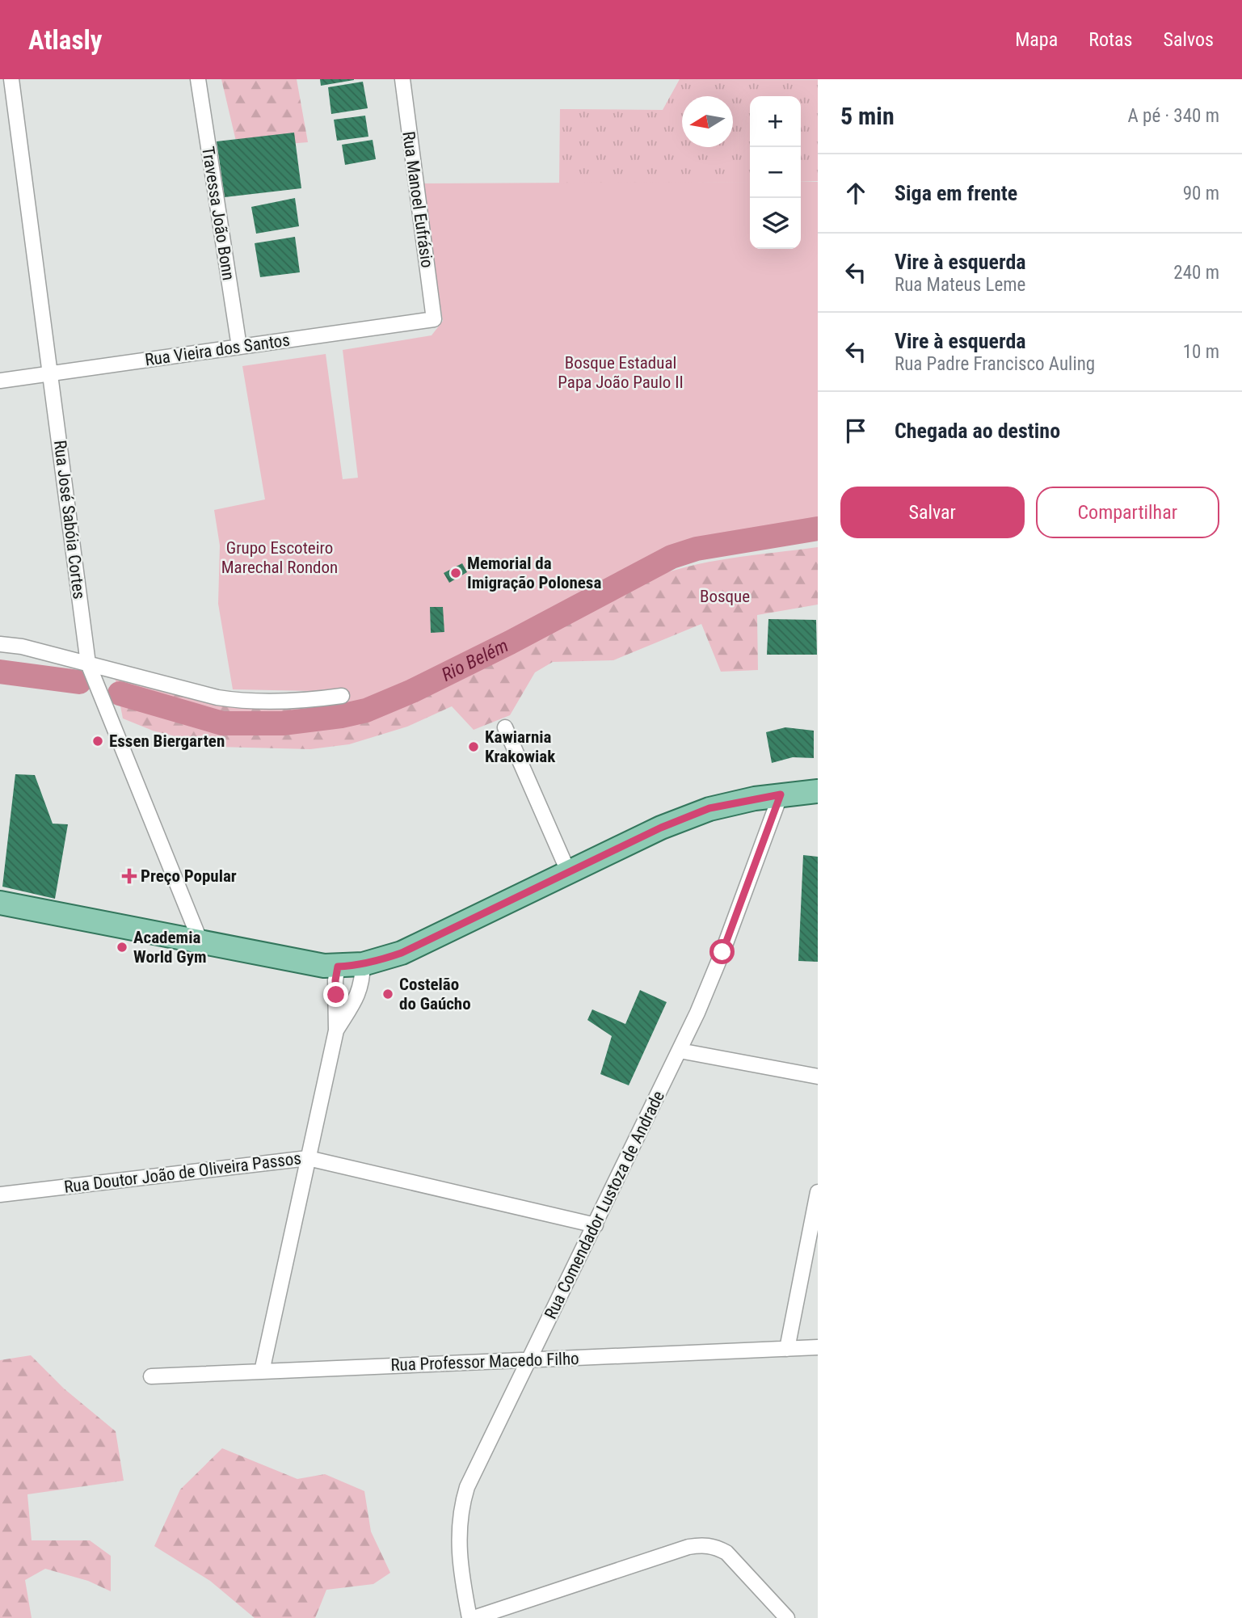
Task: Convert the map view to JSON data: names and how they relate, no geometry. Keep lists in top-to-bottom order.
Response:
{
  "streets": {
    "street": [
      "Rua Manoel Eufrásio",
      "Travessa João Bonn",
      "Rua Vieira dos Santos",
      "Rua José Sabóia Cortes",
      "Rua Doutor João de Oliveira Passos",
      "Rua Comendador Lustoza de Andrade",
      "Rua Professor Macedo Filho"
    ]
  },
  "crossings": [
    ["Rua Manoel Eufrásio", "Rua Vieira dos Santos"],
    ["Travessa João Bonn", "Rua Vieira dos Santos"],
    ["Rua Vieira dos Santos", "Rua José Sabóia Cortes"],
    ["Rua Doutor João de Oliveira Passos", "Rua Comendador Lustoza de Andrade"],
    ["Rua Comendador Lustoza de Andrade", "Rua Professor Macedo Filho"]
  ],
  "water": ["Rio Belém"],
  "parks": ["Bosque Estadual Papa João Paulo II", "Grupo Escoteiro Marechal Rondon", "Bosque"],
  "places": {
    "other": [
      "Memorial da Imigração Polonesa",
      "Essen Biergarten",
      "Kawiarnia Krakowiak",
      "Academia World Gym",
      "Costelão do Gaúcho"
    ],
    "health": ["Preço Popular"]
  },
  "north": "left",
  "page": {
    "header": "Atlasly",
    "nav": ["Mapa", "Rotas", "Salvos"],
    "heading": ["5 min", "A pé · 340 m"],
    "map_buttons": ["+", "−"],
    "list": [
      ["Siga em frente", "90 m"],
      ["Vire à esquerda", "Rua Mateus Leme", "240 m"],
      ["Vire à esquerda", "Rua Padre Francisco Auling", "10 m"],
      "Chegada ao destino"
    ],
    "buttons": ["Salvar", "Compartilhar"]
  }
}
